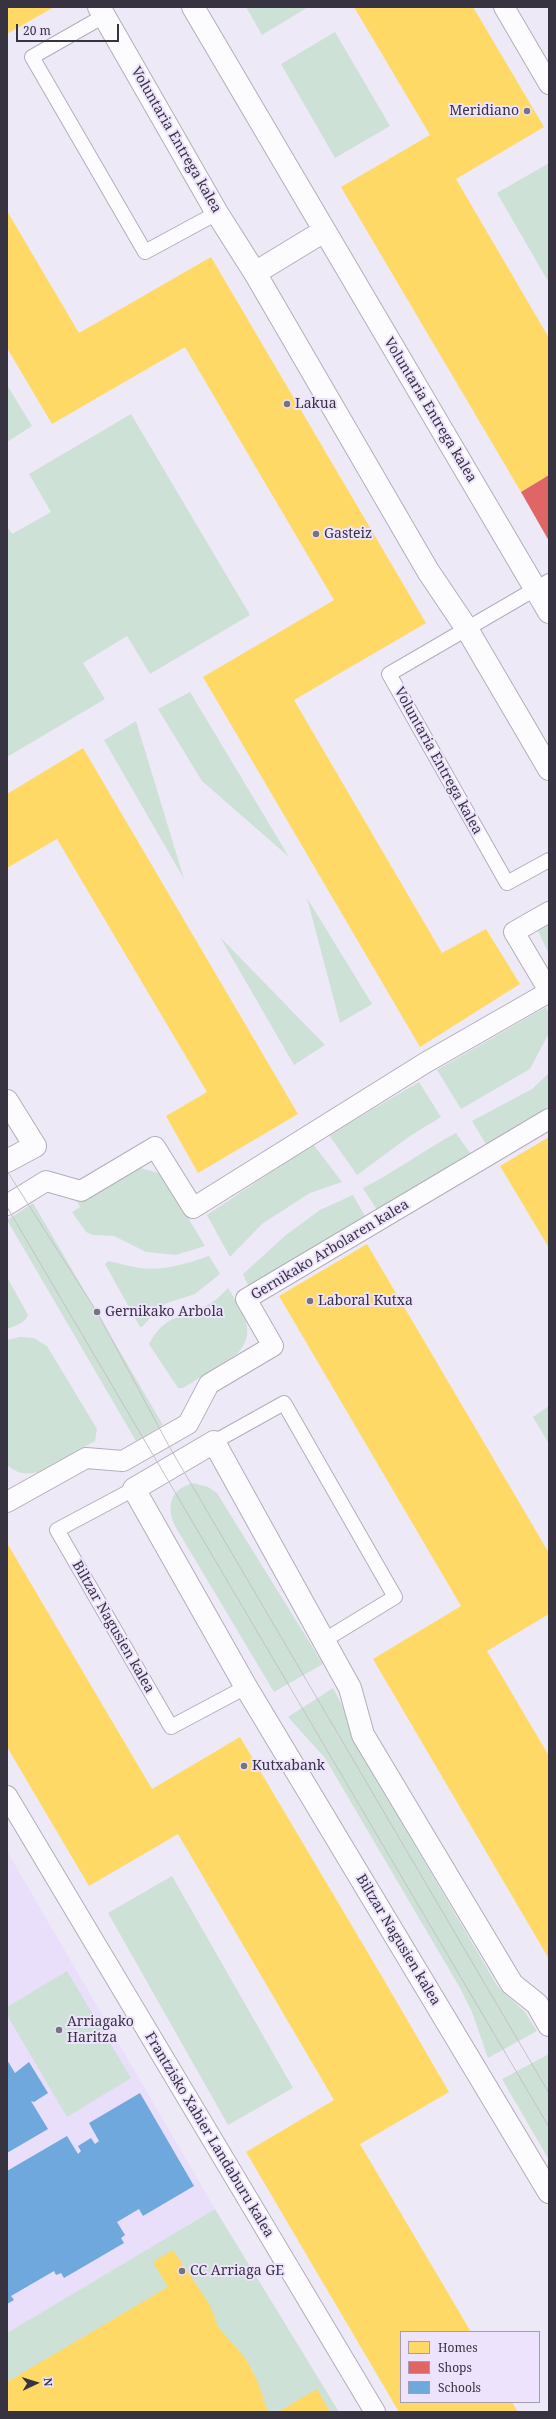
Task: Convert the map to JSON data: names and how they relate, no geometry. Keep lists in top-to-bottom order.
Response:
{
  "streets": {
    "street": [
      "Voluntaria Entrega kalea",
      "Gernikako Arbolaren kalea",
      "Biltzar Nagusien kalea",
      "Frantzisko Xabier Landaburu kalea"
    ]
  },
  "places": [
    "Meridiano",
    "Lakua",
    "Gasteiz",
    "Laboral Kutxa",
    "Gernikako Arbola",
    "Kutxabank",
    "Arriagako Haritza",
    "CC Arriaga GE"
  ],
  "legend": ["Homes", "Shops", "Schools"],
  "scale_bar": "20 m",
  "north": "right"
}
